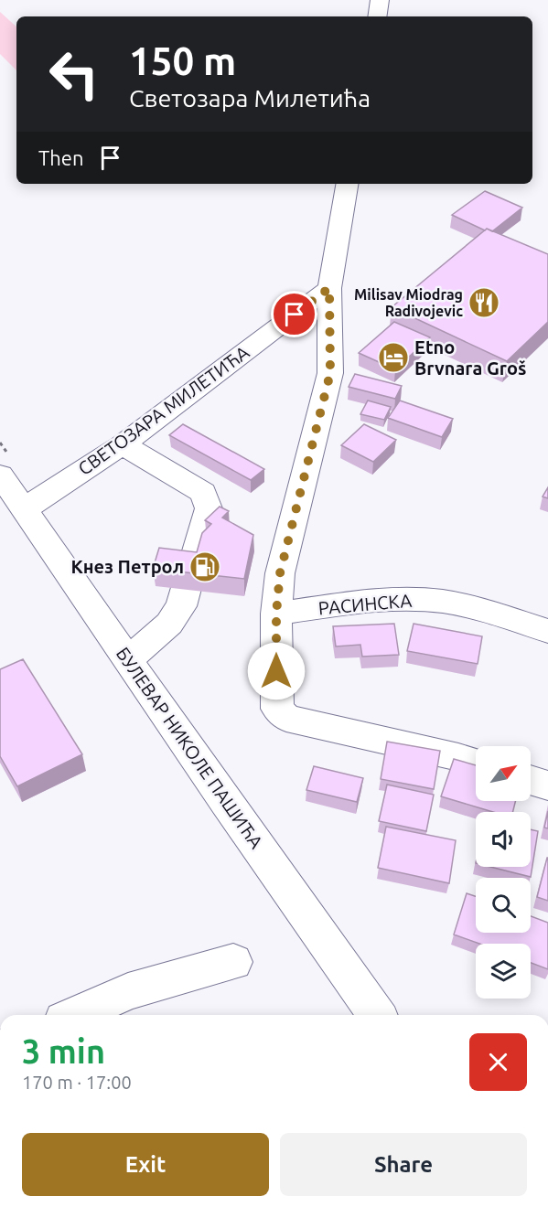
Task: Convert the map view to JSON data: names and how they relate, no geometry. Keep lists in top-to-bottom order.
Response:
{
  "streets": {
    "street": ["СВЕТОЗАРА МИЛЕТИЋА", "РАСИНСКА", "БУЛЕВАР НИКОЛЕ ПАШИЋА"]
  },
  "crossings": [
    ["СВЕТОЗАРА МИЛЕТИЋА", "БУЛЕВАР НИКОЛЕ ПАШИЋА"]
  ],
  "places": {
    "restaurant": ["Milisav Miodrag Radivojevic"],
    "hotel": ["Etno Brvnara Groš"],
    "fuel station": ["Кнез Петрол"]
  },
  "north": "top right",
  "page": {
    "turn": ["150 m", "Светозара Милетића"],
    "then": "Then",
    "heading": ["3 min", "170 m · 17:00"],
    "buttons": ["Exit", "Share"]
  }
}
